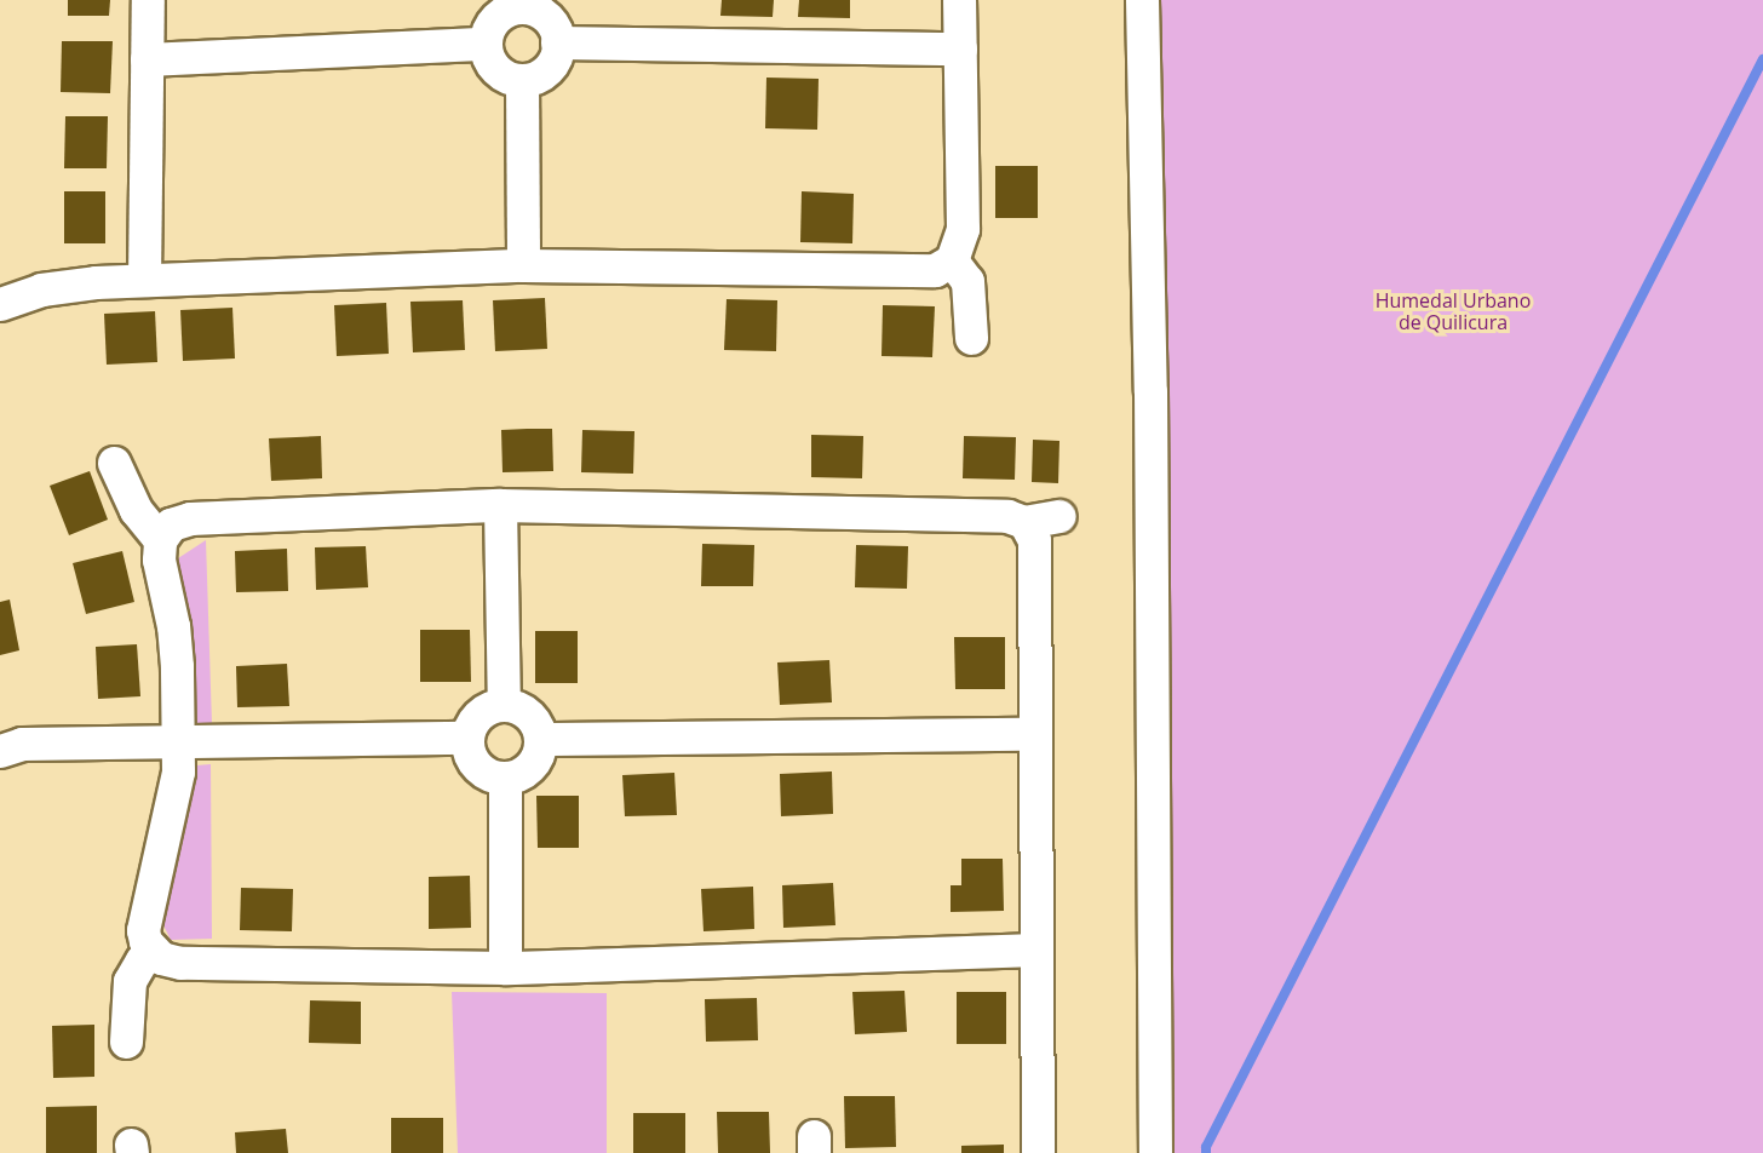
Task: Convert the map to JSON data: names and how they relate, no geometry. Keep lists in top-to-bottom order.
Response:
{
  "parks": ["Humedal Urbano de Quilicura"]
}
